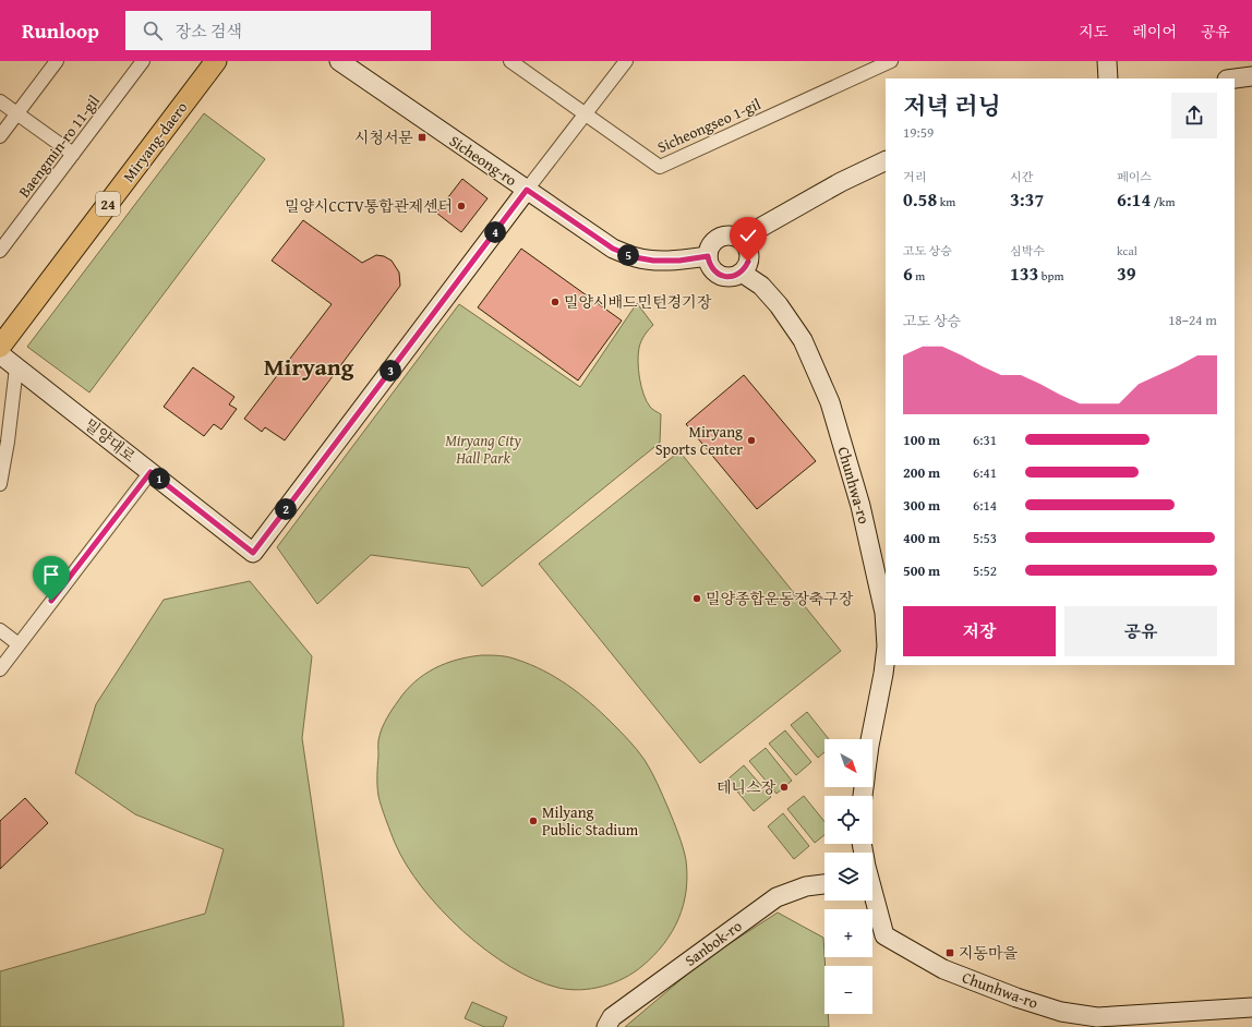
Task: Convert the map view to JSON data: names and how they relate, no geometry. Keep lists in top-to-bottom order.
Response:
{
  "streets": {
    "main road": ["Miryang-daero", "24"],
    "street": [
      "Sicheongseo 1-gil",
      "Baengmin-ro 11-gil",
      "Sicheong-ro",
      "밀양대로",
      "Chunhwa-ro",
      "Sanbok-ro"
    ]
  },
  "crossings": [
    ["Sicheong-ro", "밀양대로"],
    ["Sicheong-ro", "Chunhwa-ro"]
  ],
  "districts": ["Miryang"],
  "parks": ["Miryang City Hall Park"],
  "places": {
    "transit": ["시청서문", "지동마을"],
    "other": [
      "밀양시CCTV통합관제센터",
      "밀양시배드민턴경기장",
      "Miryang Sports Center",
      "밀양종합운동장축구장",
      "테니스장",
      "Milyang Public Stadium"
    ]
  },
  "north": "bottom right",
  "page": {
    "header": "Runloop",
    "search": "장소 검색",
    "nav": ["지도", "레이어", "공유"],
    "heading": ["저녁 러닝", "19:59"],
    "stats": [
      ["거리", "0.58 km"],
      ["시간", "3:37"],
      ["페이스", "6:14 /km"],
      ["고도 상승", "6 m"],
      ["심박수", "133 bpm"],
      ["kcal", "39"]
    ],
    "pins": [
      "4",
      "5",
      "3",
      "1",
      "2"
    ],
    "chart": ["고도 상승", "18–24 m"],
    "list": [
      {
        "name": "100 m",
        "note": "6:31"
      },
      {
        "name": "200 m",
        "note": "6:41"
      },
      {
        "name": "300 m",
        "note": "6:14"
      },
      {
        "name": "400 m",
        "note": "5:53"
      },
      {
        "name": "500 m",
        "note": "5:52"
      }
    ],
    "buttons": ["저장", "공유"],
    "map_buttons": ["+", "−"]
  }
}
